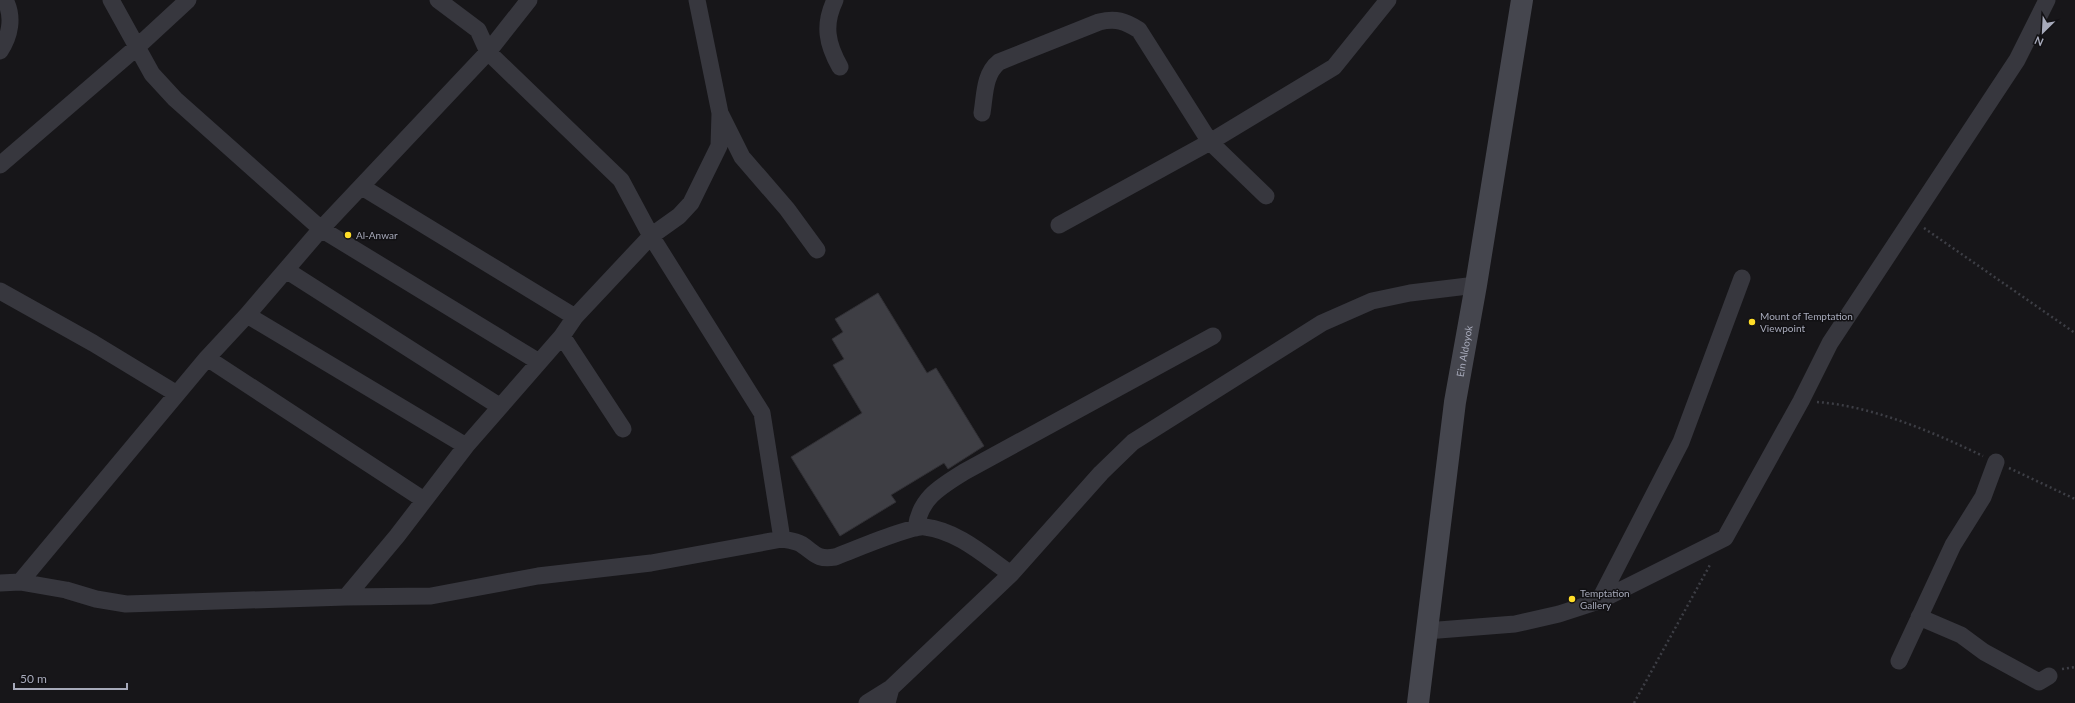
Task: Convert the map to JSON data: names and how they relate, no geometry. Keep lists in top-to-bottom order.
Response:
{
  "streets": {
    "main road": ["Ein Aldoyok"]
  },
  "places": ["Al-Anwar", "Mount of Temptation Viewpoint", "Temptation Gallery"],
  "scale_bar": "50 m",
  "north": "bottom left"
}
